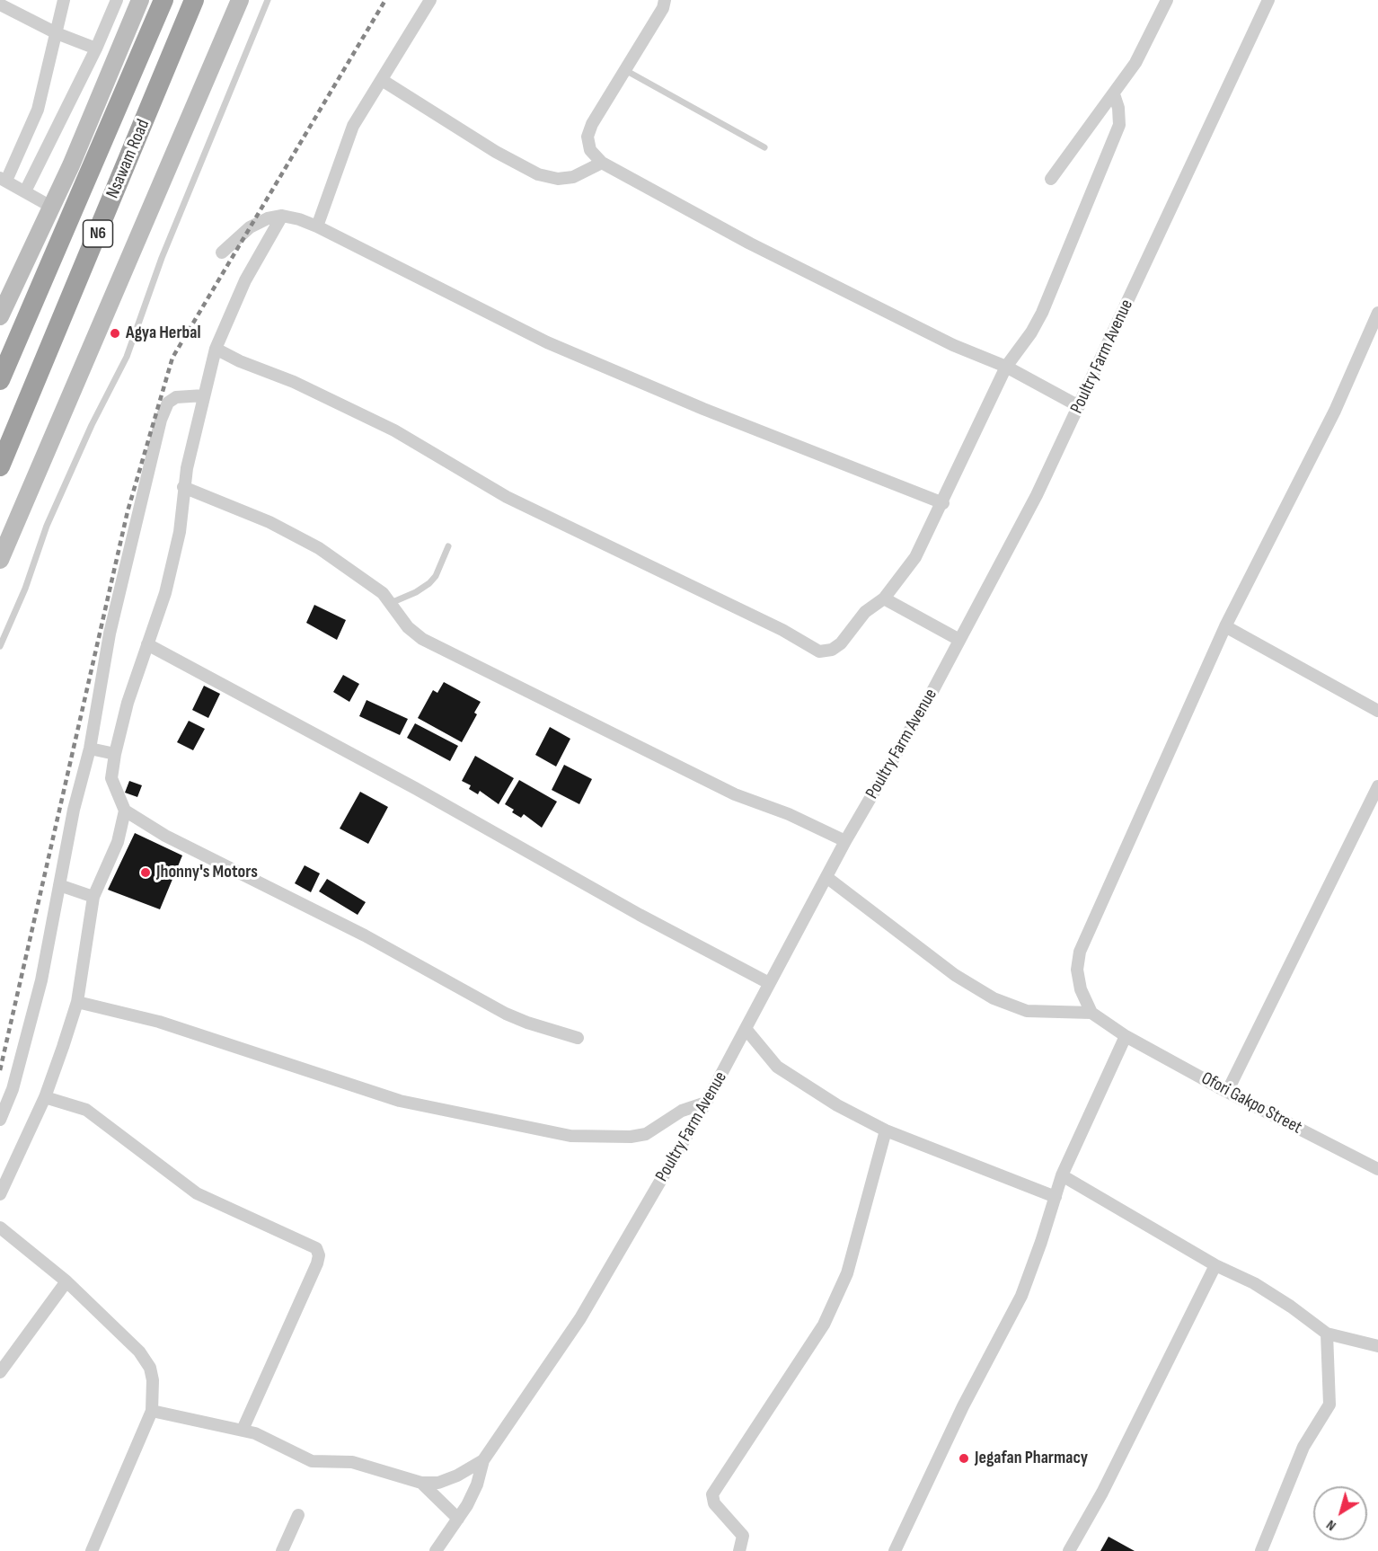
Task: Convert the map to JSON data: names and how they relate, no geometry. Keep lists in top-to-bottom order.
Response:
{
  "streets": {
    "highway": ["Nsawam Road", "N6"],
    "street": ["Poultry Farm Avenue", "Ofori Gakpo Street"]
  },
  "places": ["Agya Herbal", "Jhonny's Motors", "Jegafan Pharmacy"],
  "north": "bottom left"
}
